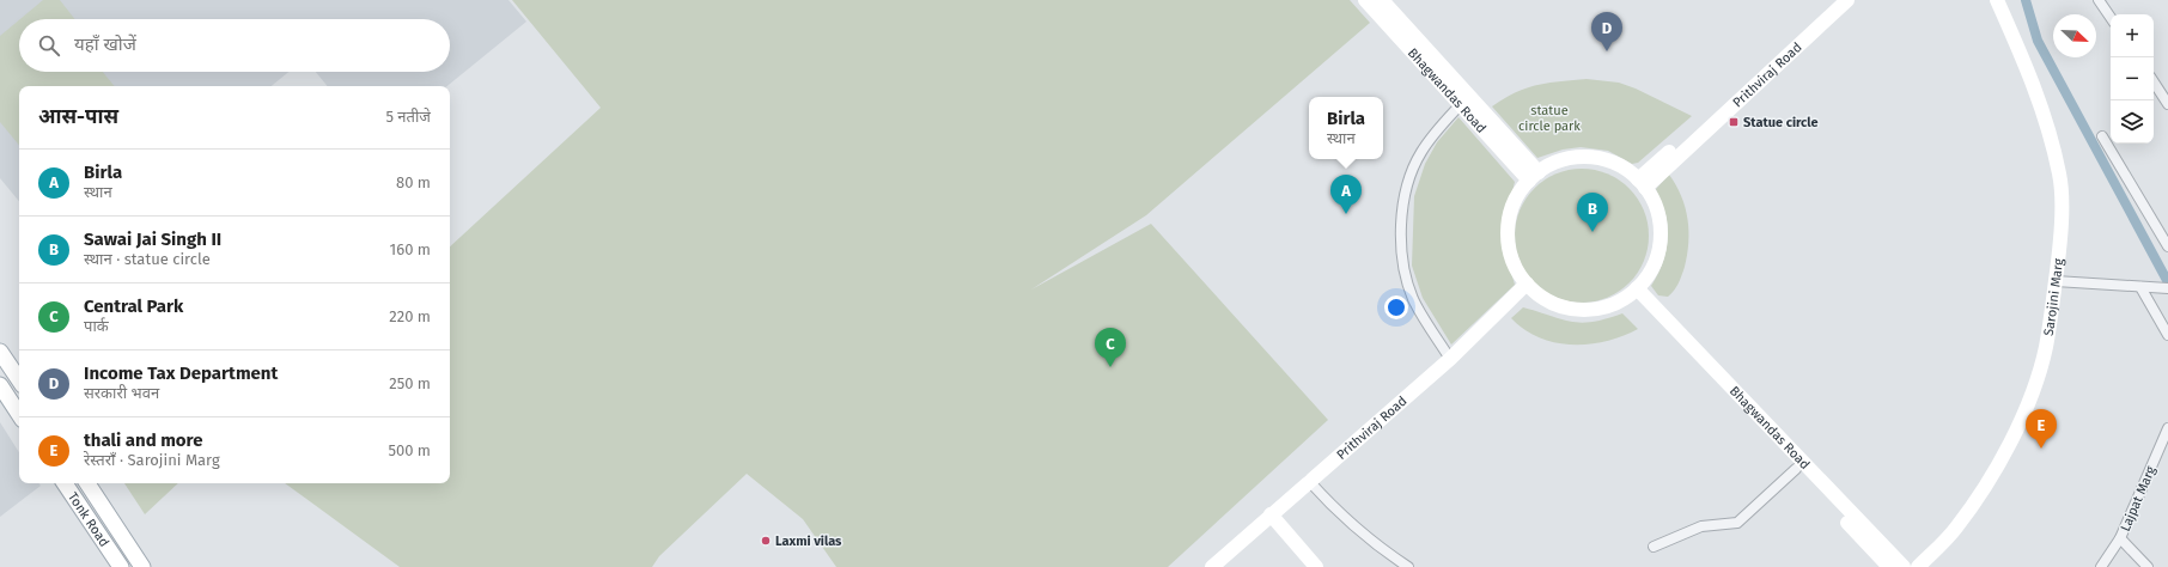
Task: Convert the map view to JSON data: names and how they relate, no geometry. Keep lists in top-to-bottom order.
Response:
{
  "streets": {
    "main road": ["Tonk Road"],
    "street": [
      "Prithviraj Road",
      "Bhagwandas Road",
      "Sarojini Marg",
      "Lajpat Marg"
    ]
  },
  "crossings": [
    ["Prithviraj Road", "Bhagwandas Road"]
  ],
  "parks": ["statue circle park"],
  "places": {
    "transit": ["Statue circle"],
    "other": ["Laxmi vilas"]
  },
  "north": "bottom right",
  "page": {
    "pins": [
      "D",
      "A",
      "B",
      "C",
      "E"
    ],
    "map_buttons": ["+", "−"],
    "search": "यहाँ खोजें",
    "heading": ["आस-पास", "5 नतीजे"],
    "popup": ["Birla", "स्थान"],
    "list": [
      {
        "mark": "A",
        "name": "Birla",
        "note": "स्थान",
        "value": "80 m"
      },
      {
        "mark": "B",
        "name": "Sawai Jai Singh II",
        "note": "स्थान · statue circle",
        "value": "160 m"
      },
      {
        "mark": "C",
        "name": "Central Park",
        "note": "पार्क",
        "value": "220 m"
      },
      {
        "mark": "D",
        "name": "Income Tax Department",
        "note": "सरकारी भवन",
        "value": "250 m"
      },
      {
        "mark": "E",
        "name": "thali and more",
        "note": "रेस्तराँ · Sarojini Marg",
        "value": "500 m"
      }
    ]
  }
}
